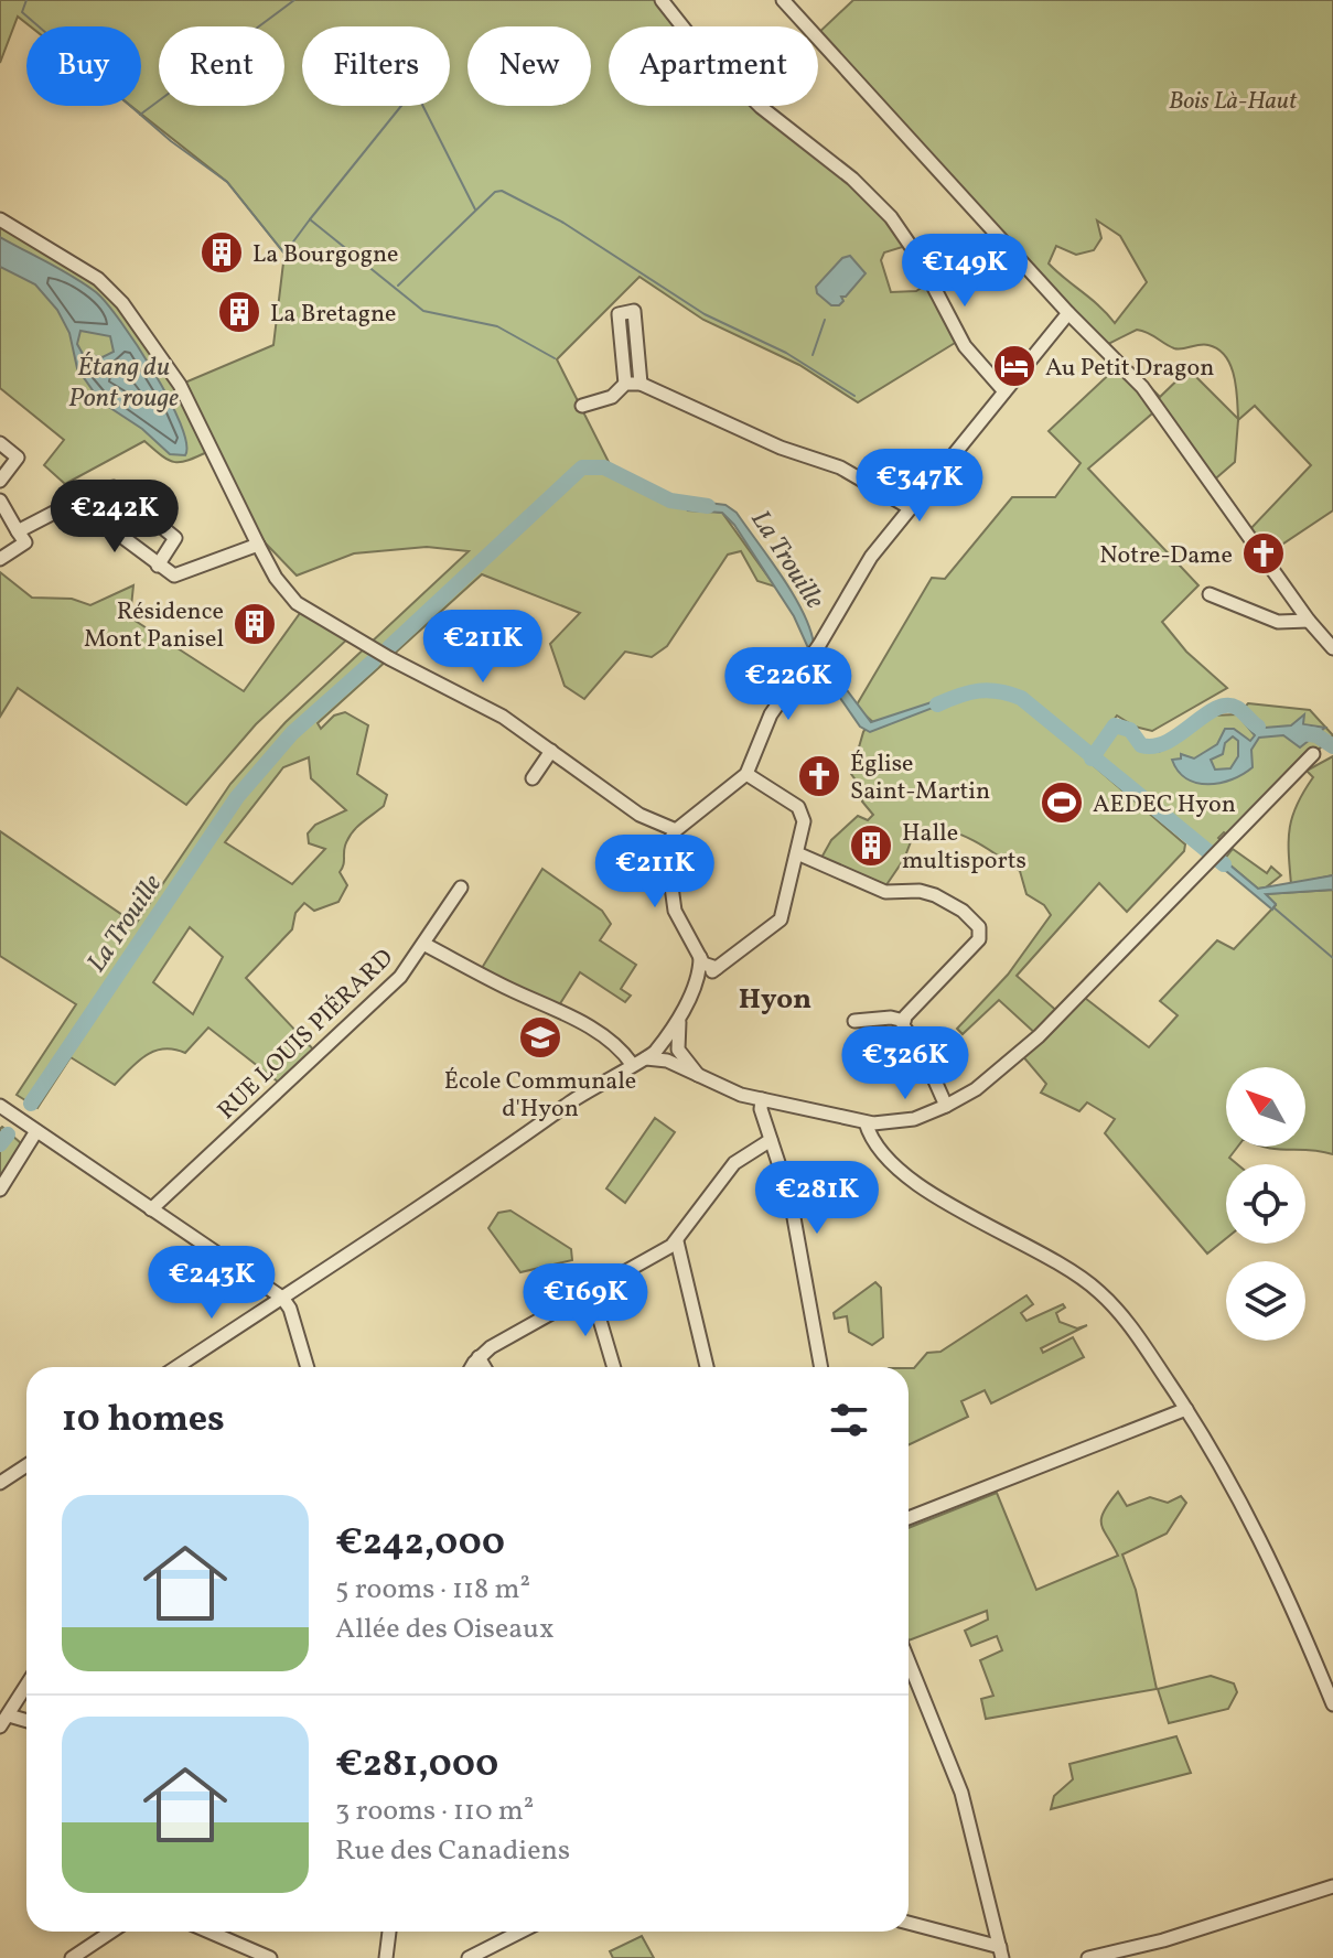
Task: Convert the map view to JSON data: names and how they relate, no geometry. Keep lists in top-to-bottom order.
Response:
{
  "streets": {
    "street": ["RUE LOUIS PIÉRARD"]
  },
  "districts": ["Hyon"],
  "water": ["Étang du Pont rouge", "La Trouille"],
  "parks": ["Bois Là-Haut"],
  "places": {
    "building": [
      "La Bourgogne",
      "La Bretagne",
      "Résidence Mont Panisel",
      "Halle multisports"
    ],
    "hotel": ["Au Petit Dragon"],
    "church": ["Notre-Dame", "Église Saint-Martin"],
    "sports": ["AEDEC Hyon"],
    "school or university": ["École Communale d'Hyon"]
  },
  "north": "top left",
  "page": {
    "chip": [
      "Buy",
      "Rent",
      "Filters",
      "New",
      "Apartment"
    ],
    "price": [
      "€149K",
      "€347K",
      "€242K",
      "€211K",
      "€226K",
      "€211K",
      "€326K",
      "€281K",
      "€243K",
      "€169K"
    ],
    "heading": "10 homes",
    "list": [
      {
        "name": "€242,000",
        "note": "5 rooms · 118 m² · Allée des Oiseaux"
      },
      {
        "name": "€281,000",
        "note": "3 rooms · 110 m² · Rue des Canadiens"
      }
    ]
  }
}
